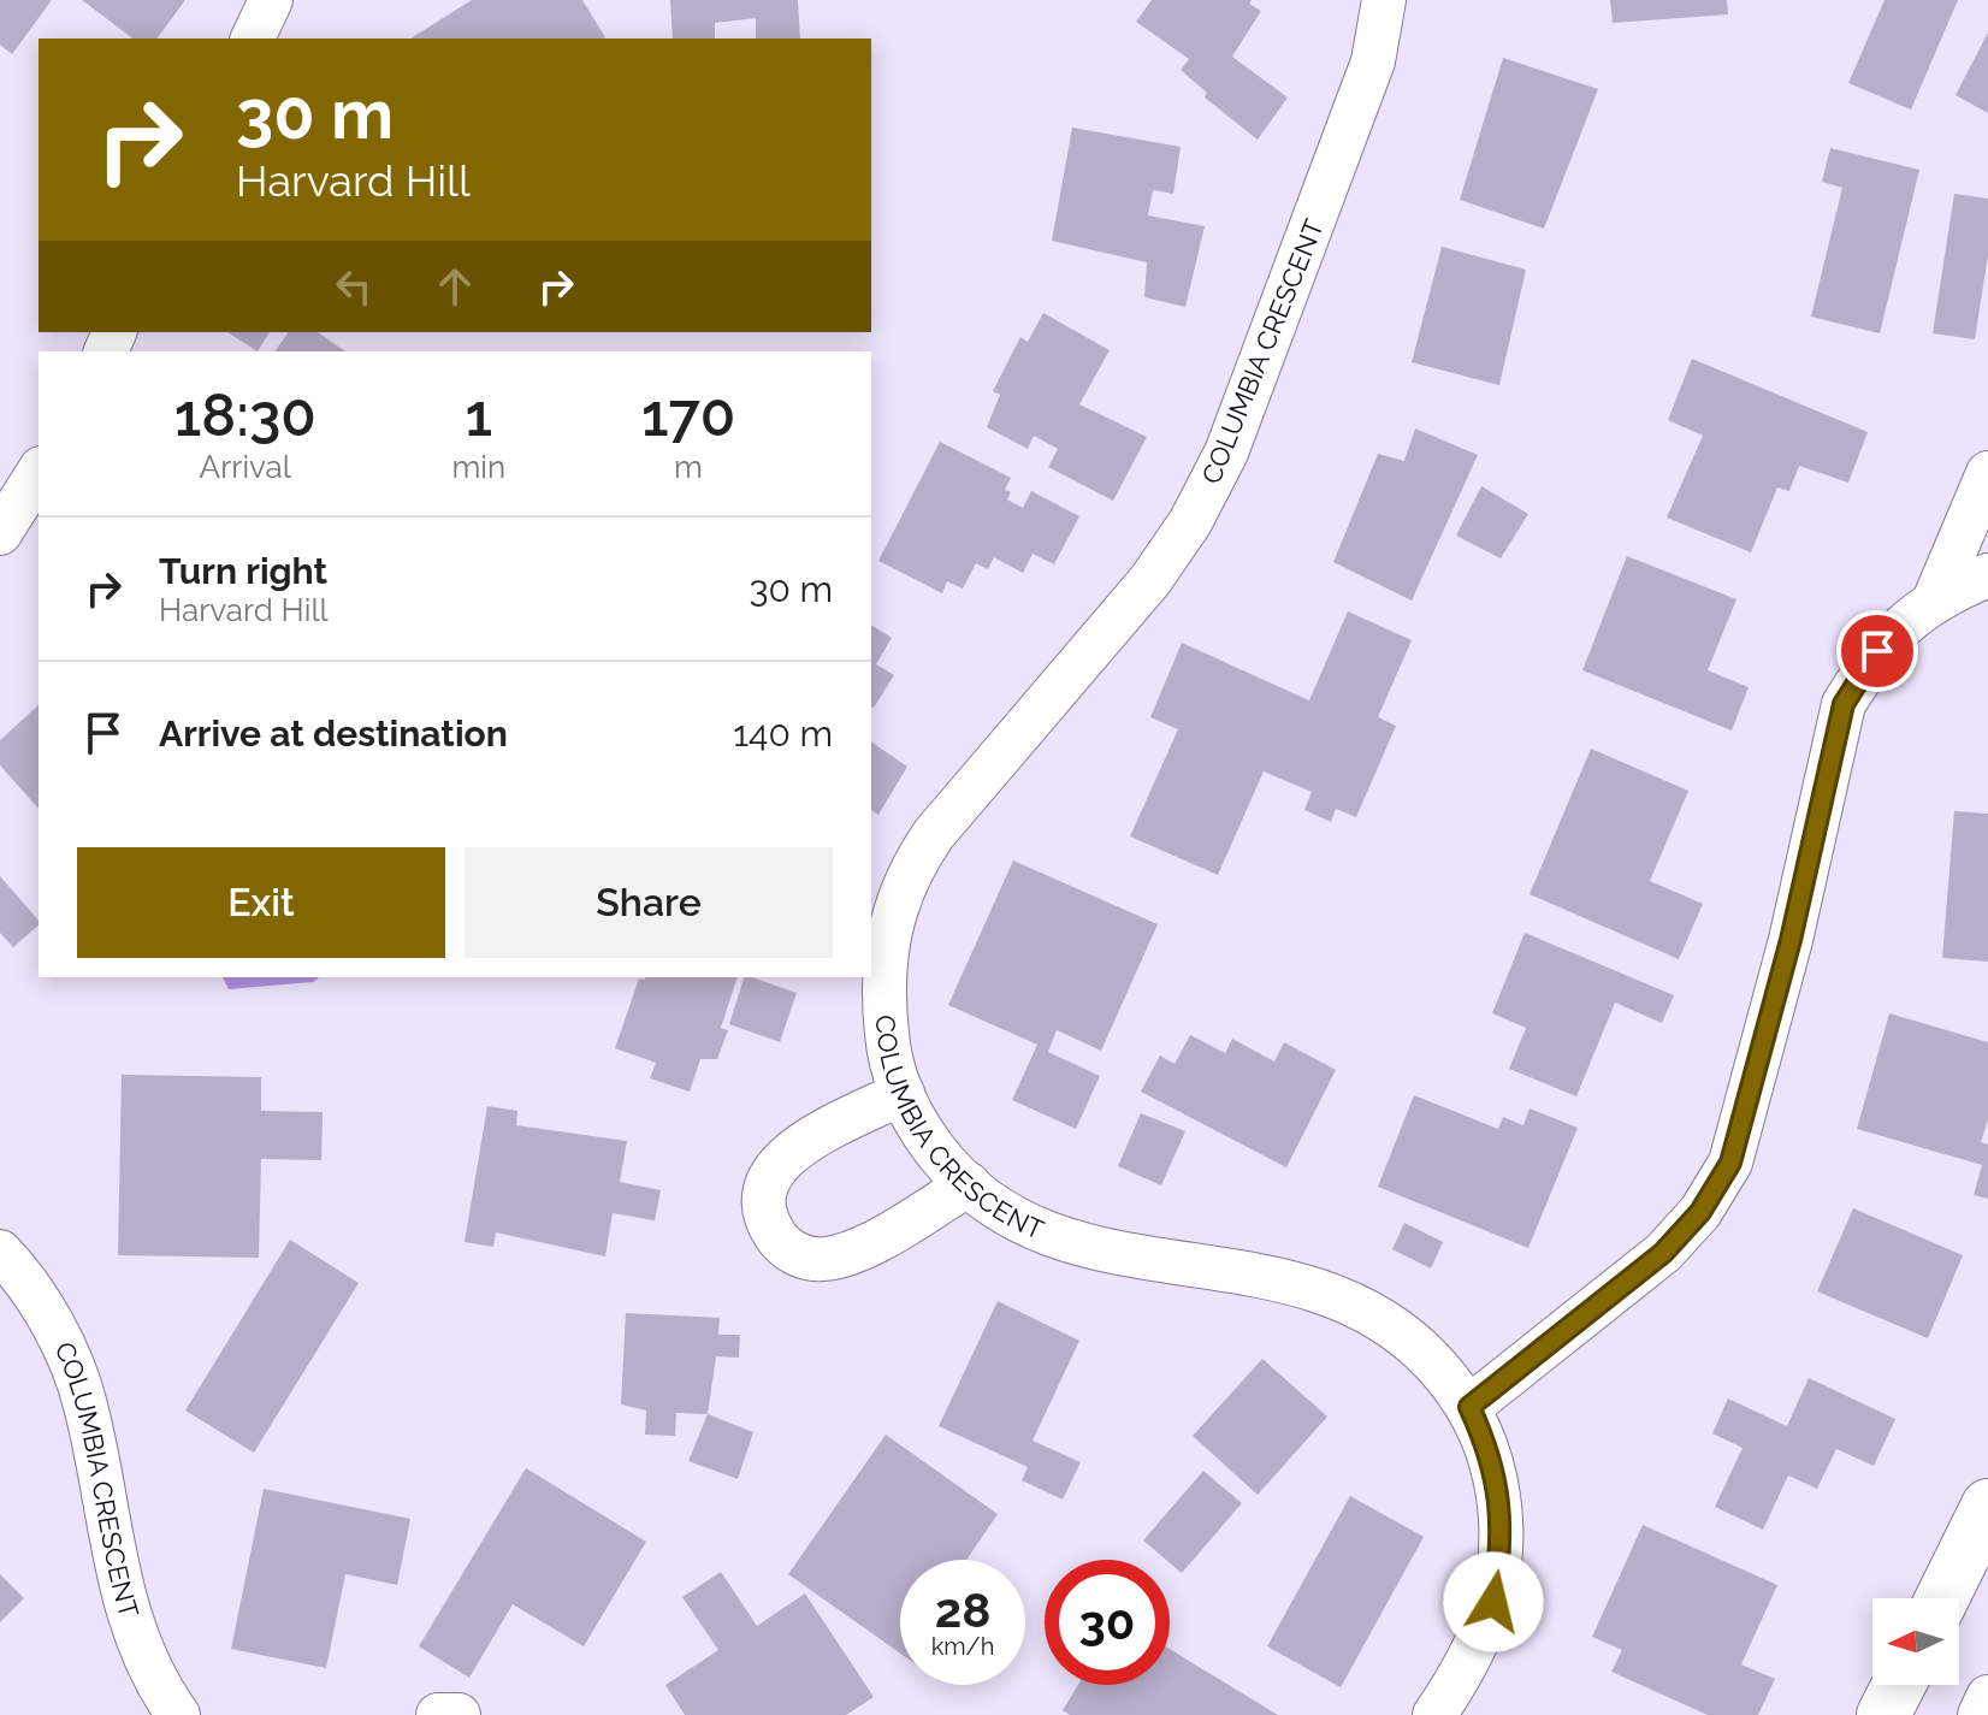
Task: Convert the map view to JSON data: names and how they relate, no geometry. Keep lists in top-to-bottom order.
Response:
{
  "streets": {
    "street": ["COLUMBIA CRESCENT"]
  },
  "north": "left",
  "page": {
    "turn": ["30 m", "Harvard Hill"],
    "eta": [
      "18:30",
      "Arrival",
      "1",
      "min",
      "170",
      "m"
    ],
    "list": [
      {
        "name": "Turn right",
        "note": "Harvard Hill",
        "value": "30 m"
      },
      {
        "name": "Arrive at destination",
        "value": "140 m"
      }
    ],
    "buttons": ["Exit", "Share"],
    "speed": "28 km/h",
    "limit": "30"
  }
}
